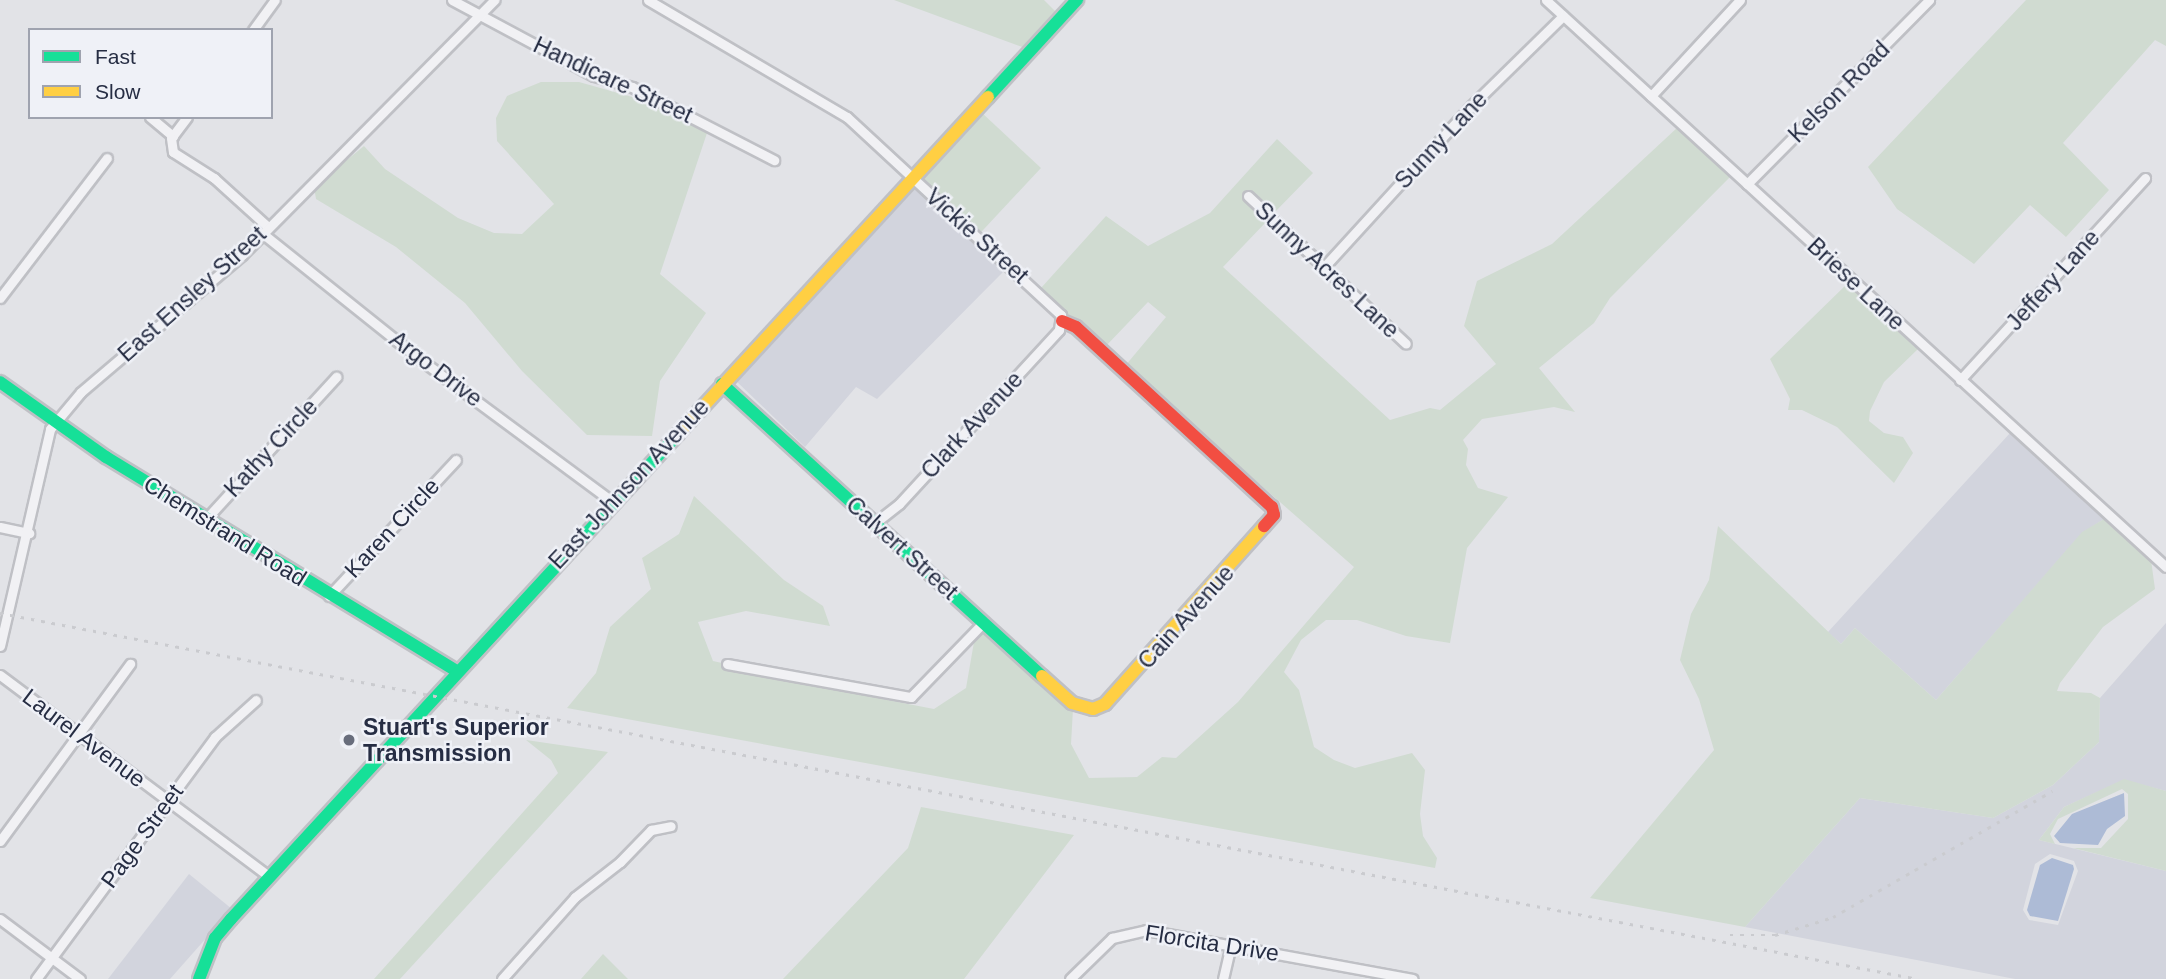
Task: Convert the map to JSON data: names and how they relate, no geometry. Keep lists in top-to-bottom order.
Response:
{
  "streets": {
    "street": [
      "Handicare Street",
      "Kelson Road",
      "Sunny Lane",
      "Vickie Street",
      "Sunny Acres Lane",
      "Jeffery Lane",
      "Briese Lane",
      "East Ensley Street",
      "Argo Drive",
      "Clark Avenue",
      "Kathy Circle",
      "East Johnson Avenue",
      "Karen Circle",
      "Chemstrand Road",
      "Calvert Street",
      "Cain Avenue",
      "Laurel Avenue",
      "Page Street",
      "Florcita Drive"
    ]
  },
  "crossings": [
    ["Handicare Street", "East Ensley Street"],
    ["Kelson Road", "Briese Lane"],
    ["Sunny Lane", "Sunny Acres Lane"],
    ["Sunny Lane", "Briese Lane"],
    ["Vickie Street", "Clark Avenue"],
    ["Vickie Street", "East Johnson Avenue"],
    ["Vickie Street", "Cain Avenue"],
    ["Jeffery Lane", "Briese Lane"],
    ["East Ensley Street", "Argo Drive"],
    ["East Ensley Street", "Chemstrand Road"],
    ["Argo Drive", "East Johnson Avenue"],
    ["Clark Avenue", "Calvert Street"],
    ["Kathy Circle", "Chemstrand Road"],
    ["East Johnson Avenue", "Chemstrand Road"],
    ["East Johnson Avenue", "Calvert Street"],
    ["East Johnson Avenue", "Laurel Avenue"],
    ["Karen Circle", "Chemstrand Road"],
    ["Calvert Street", "Cain Avenue"],
    ["Laurel Avenue", "Page Street"]
  ],
  "places": ["Stuart's Superior Transmission"],
  "legend": ["Fast", "Slow"]
}
